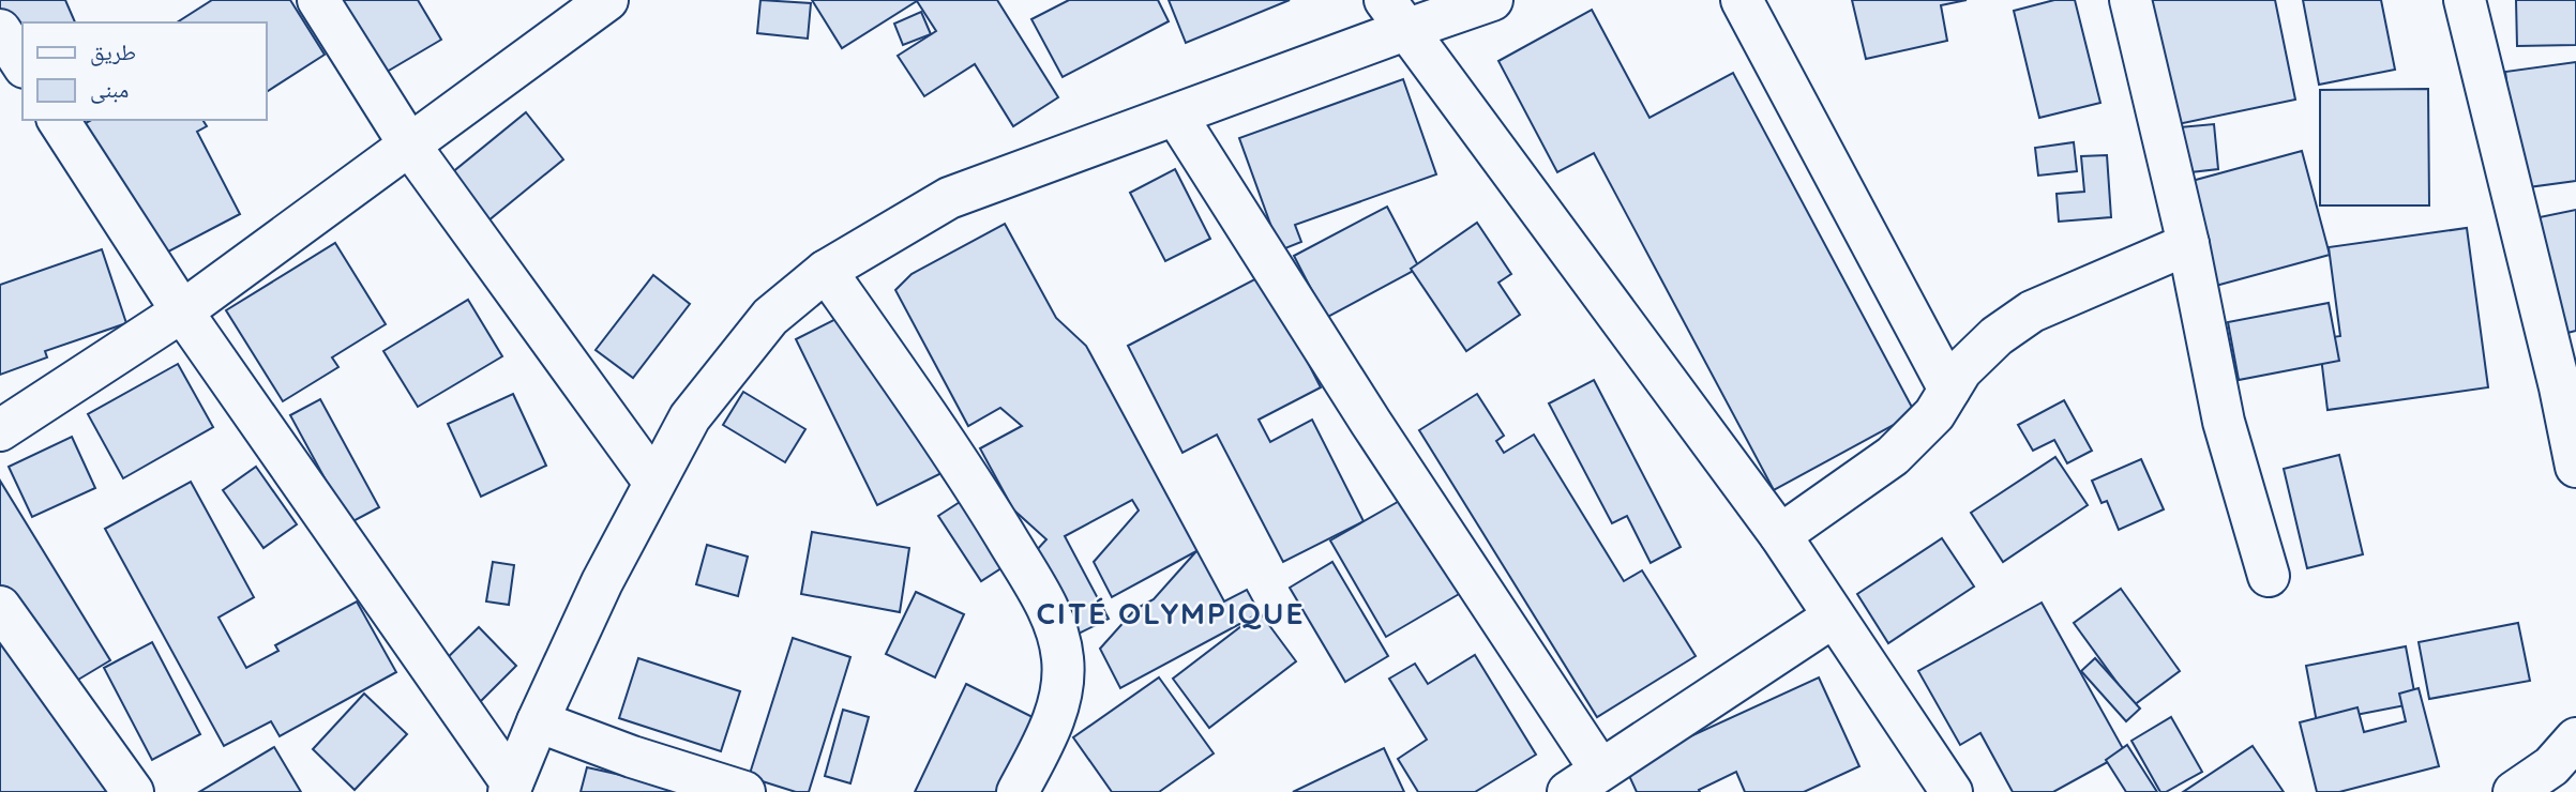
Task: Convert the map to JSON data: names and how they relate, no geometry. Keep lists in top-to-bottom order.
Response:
{
  "districts": ["CITÉ OLYMPIQUE"],
  "legend": ["طريق", "مبنى"]
}
